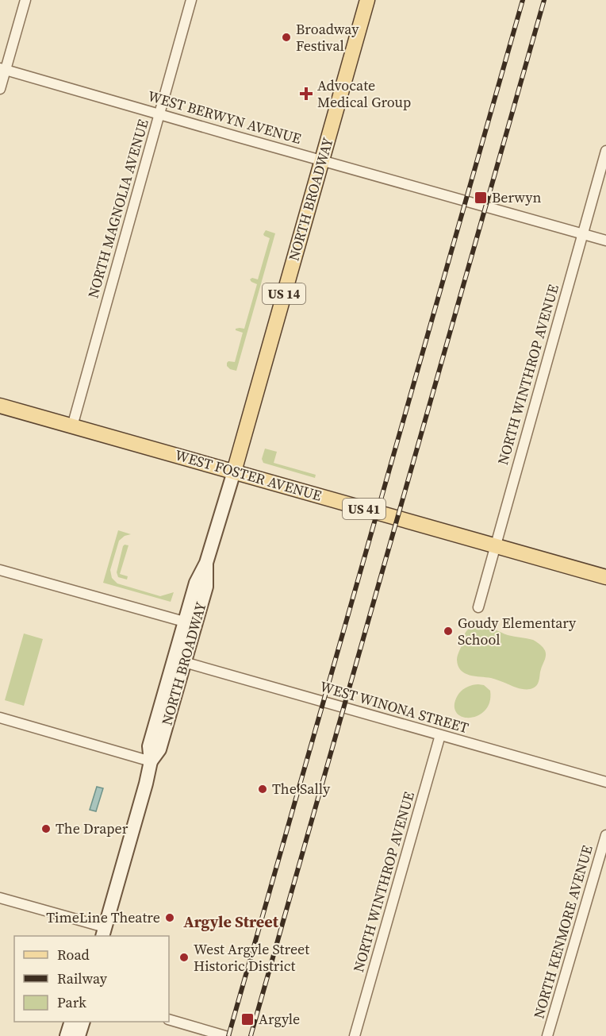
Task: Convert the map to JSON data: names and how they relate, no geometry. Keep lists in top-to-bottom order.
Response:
{
  "streets": {
    "main road": [
      "NORTH BROADWAY",
      "US 14",
      "WEST FOSTER AVENUE",
      "US 41"
    ],
    "street": [
      "WEST BERWYN AVENUE",
      "NORTH MAGNOLIA AVENUE",
      "NORTH WINTHROP AVENUE",
      "WEST WINONA STREET",
      "NORTH KENMORE AVENUE"
    ]
  },
  "crossings": [
    ["WEST BERWYN AVENUE", "NORTH BROADWAY"],
    ["WEST BERWYN AVENUE", "NORTH MAGNOLIA AVENUE"],
    ["WEST BERWYN AVENUE", "NORTH WINTHROP AVENUE"],
    ["NORTH BROADWAY", "WEST FOSTER AVENUE"],
    ["NORTH BROADWAY", "WEST WINONA STREET"],
    ["NORTH MAGNOLIA AVENUE", "WEST FOSTER AVENUE"],
    ["NORTH WINTHROP AVENUE", "WEST FOSTER AVENUE"],
    ["NORTH WINTHROP AVENUE", "WEST WINONA STREET"]
  ],
  "districts": ["Argyle Street"],
  "places": {
    "other": [
      "Broadway Festival",
      "Goudy Elementary School",
      "The Sally",
      "The Draper",
      "TimeLine Theatre",
      "West Argyle Street Historic District"
    ],
    "health": ["Advocate Medical Group"],
    "transit": ["Berwyn", "Argyle"]
  },
  "legend": ["Road", "Railway", "Park"]
}
